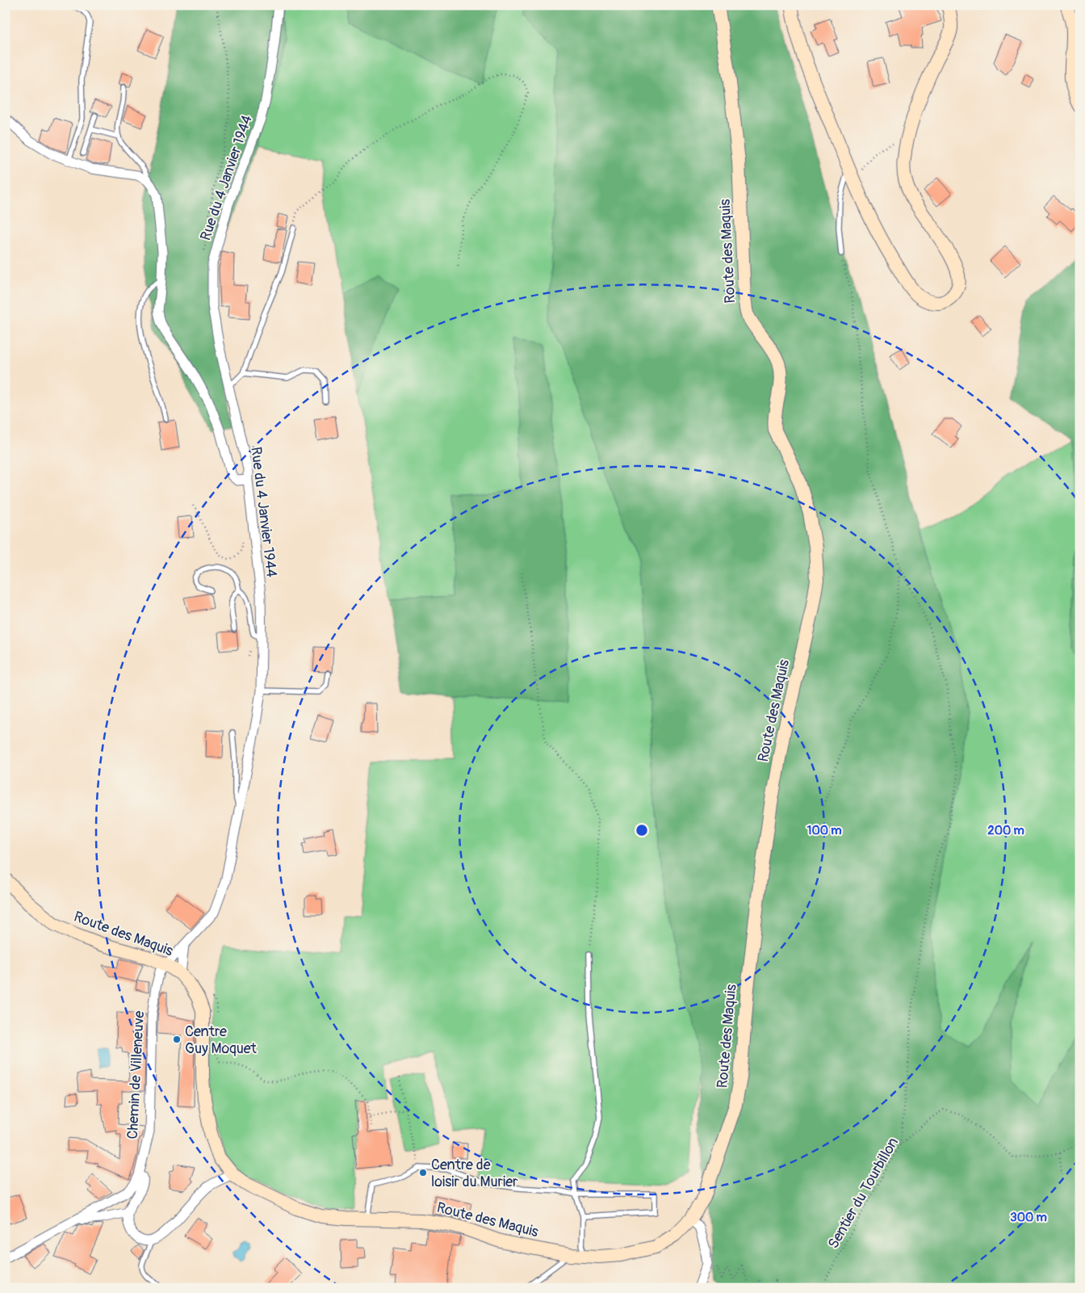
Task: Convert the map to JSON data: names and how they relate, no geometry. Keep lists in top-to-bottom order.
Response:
{
  "streets": {
    "street": ["Rue du 4 Janvier 1944", "Route des Maquis", "Chemin de Villeneuve"],
    "path": ["Sentier du Tourbillon"]
  },
  "crossings": [
    ["Rue du 4 Janvier 1944", "Route des Maquis"],
    ["Rue du 4 Janvier 1944", "Chemin de Villeneuve"],
    ["Route des Maquis", "Chemin de Villeneuve"]
  ],
  "places": ["Centre Guy Moquet", "Centre de loisir du Murier"],
  "rings": ["100 m", "200 m", "300 m"]
}
